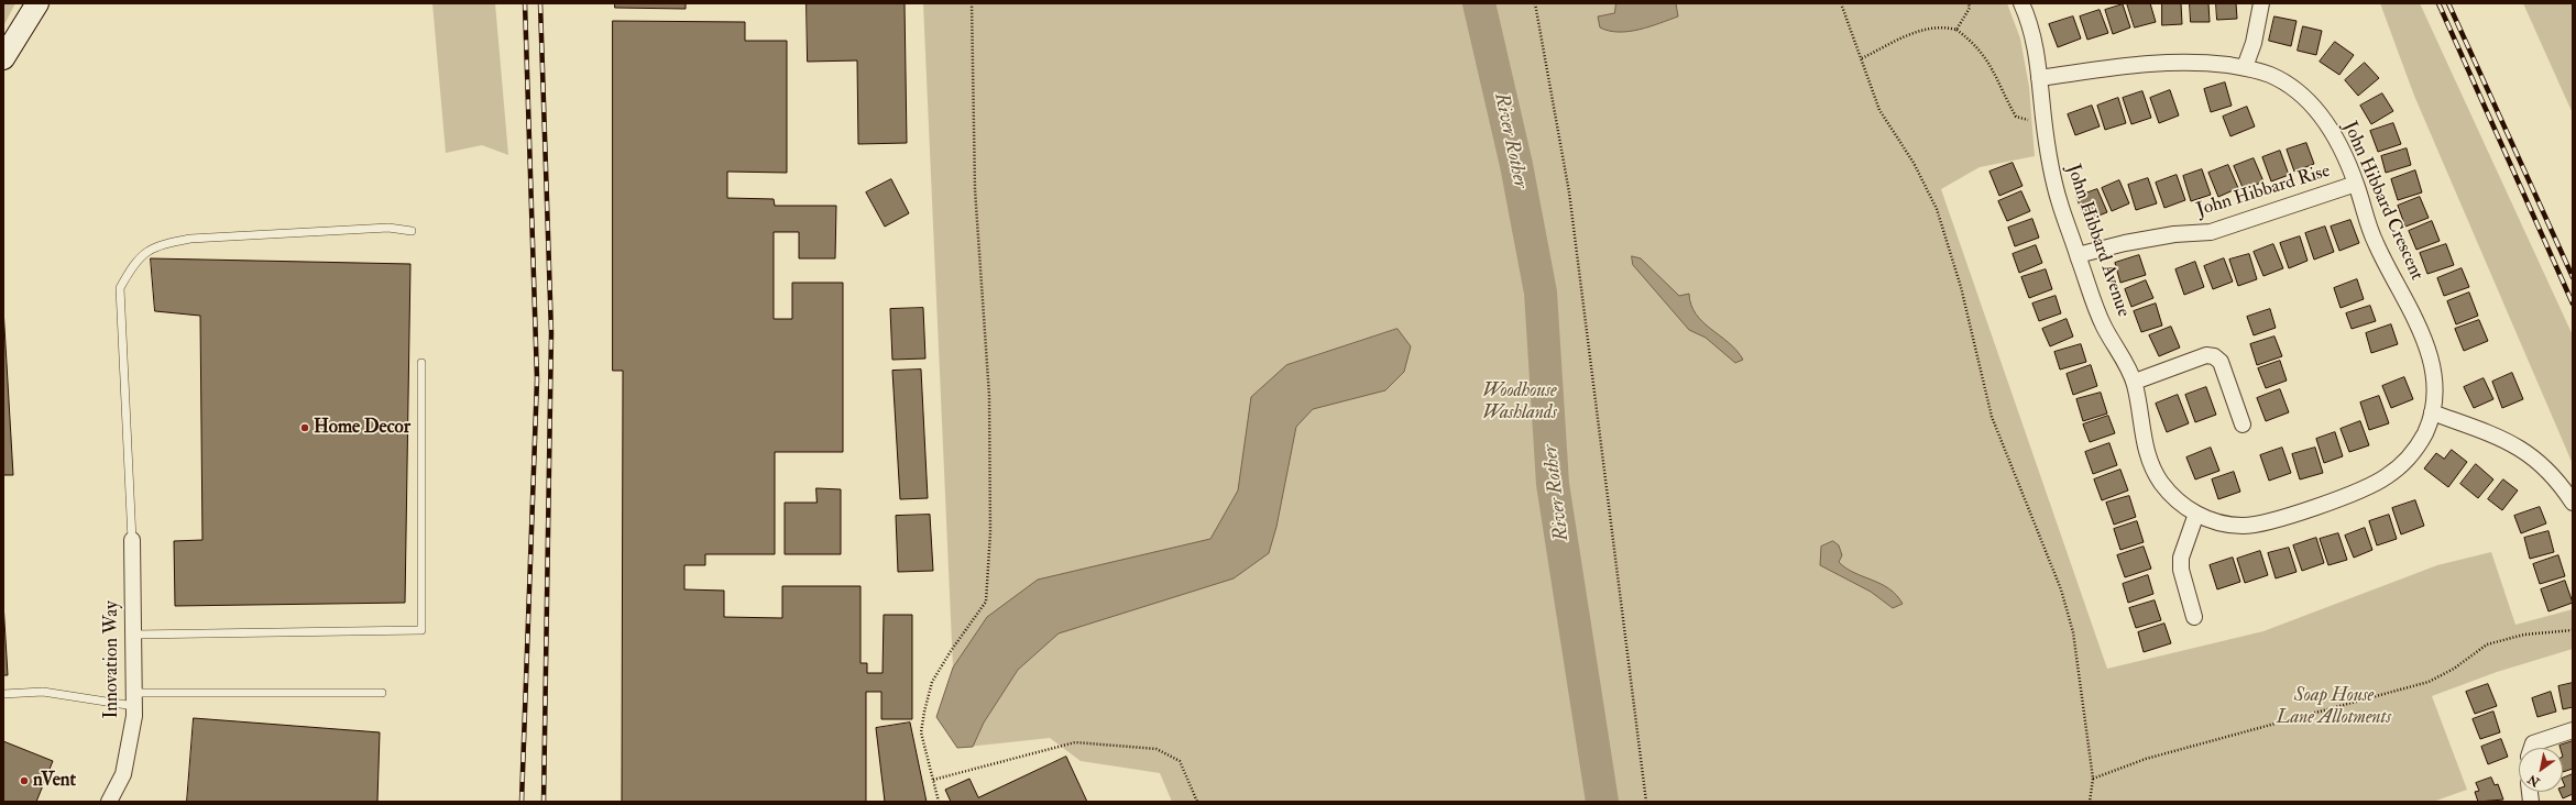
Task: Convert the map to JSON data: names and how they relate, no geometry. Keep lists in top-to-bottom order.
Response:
{
  "streets": {
    "street": [
      "John Hibbard Rise",
      "John Hibbard Crescent",
      "John Hibbard Avenue",
      "Innovation Way"
    ]
  },
  "crossings": [
    ["John Hibbard Rise", "John Hibbard Crescent"],
    ["John Hibbard Rise", "John Hibbard Avenue"],
    ["John Hibbard Crescent", "John Hibbard Avenue"]
  ],
  "water": ["River Rother"],
  "parks": ["Woodhouse Washlands", "Soap House Lane Allotments"],
  "places": ["Home Decor", "nVent"],
  "north": "bottom left"
}
